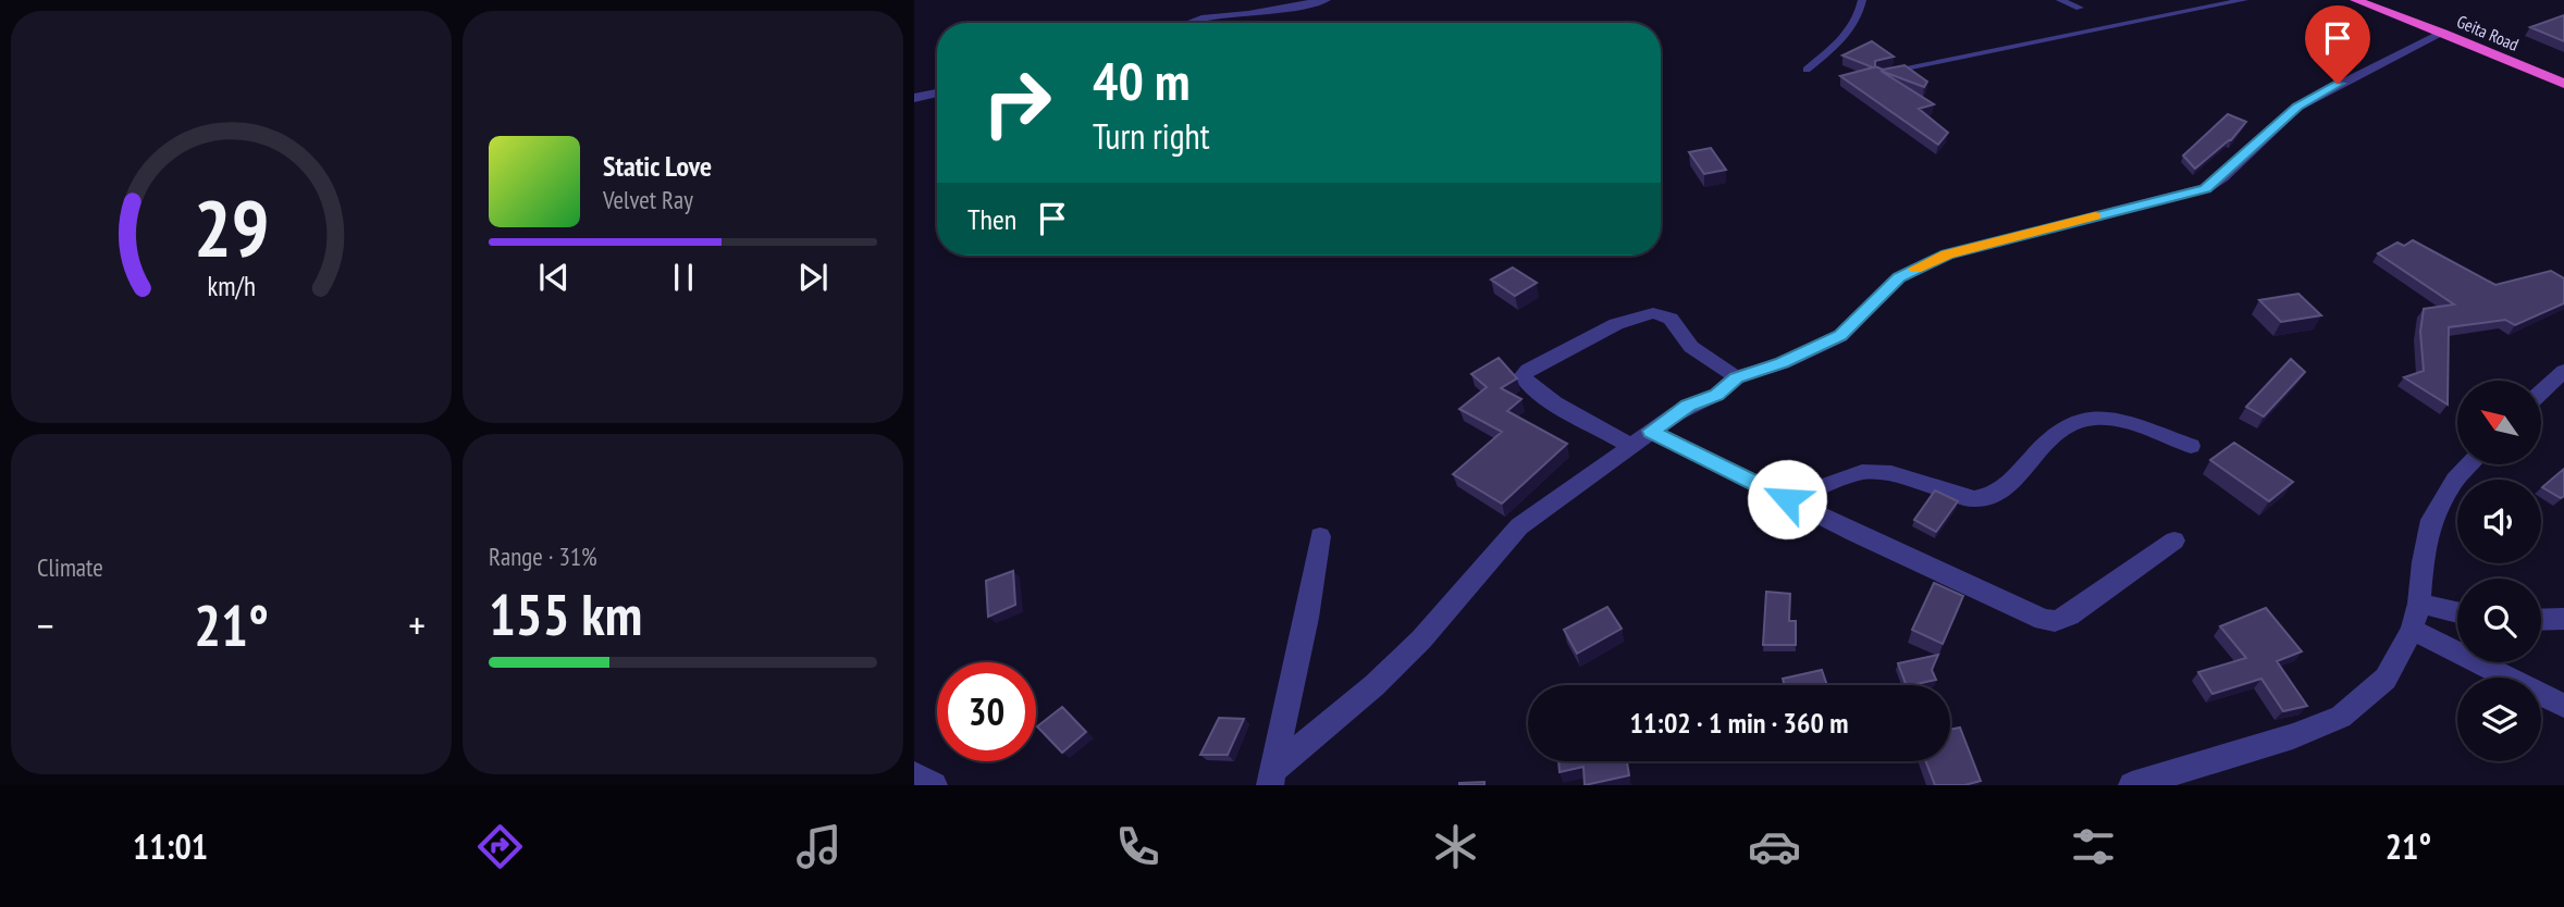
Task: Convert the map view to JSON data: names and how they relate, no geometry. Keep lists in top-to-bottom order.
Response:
{
  "streets": {
    "highway": ["Geita Road"]
  },
  "north": "top left",
  "page": {
    "turn": ["40 m", "Turn right"],
    "song": ["Static Love", "Velvet Ray"],
    "then": "Then",
    "tile": [
      "Climate",
      ["Range · 31%", "155 km"]
    ],
    "heat": ["−", "21°", "+"],
    "limit": "30",
    "trip": "11:02 · 1 min · 360 m",
    "tabs": ["11:01", "21°"],
    "gauge": ["29", "km/h"]
  }
}
